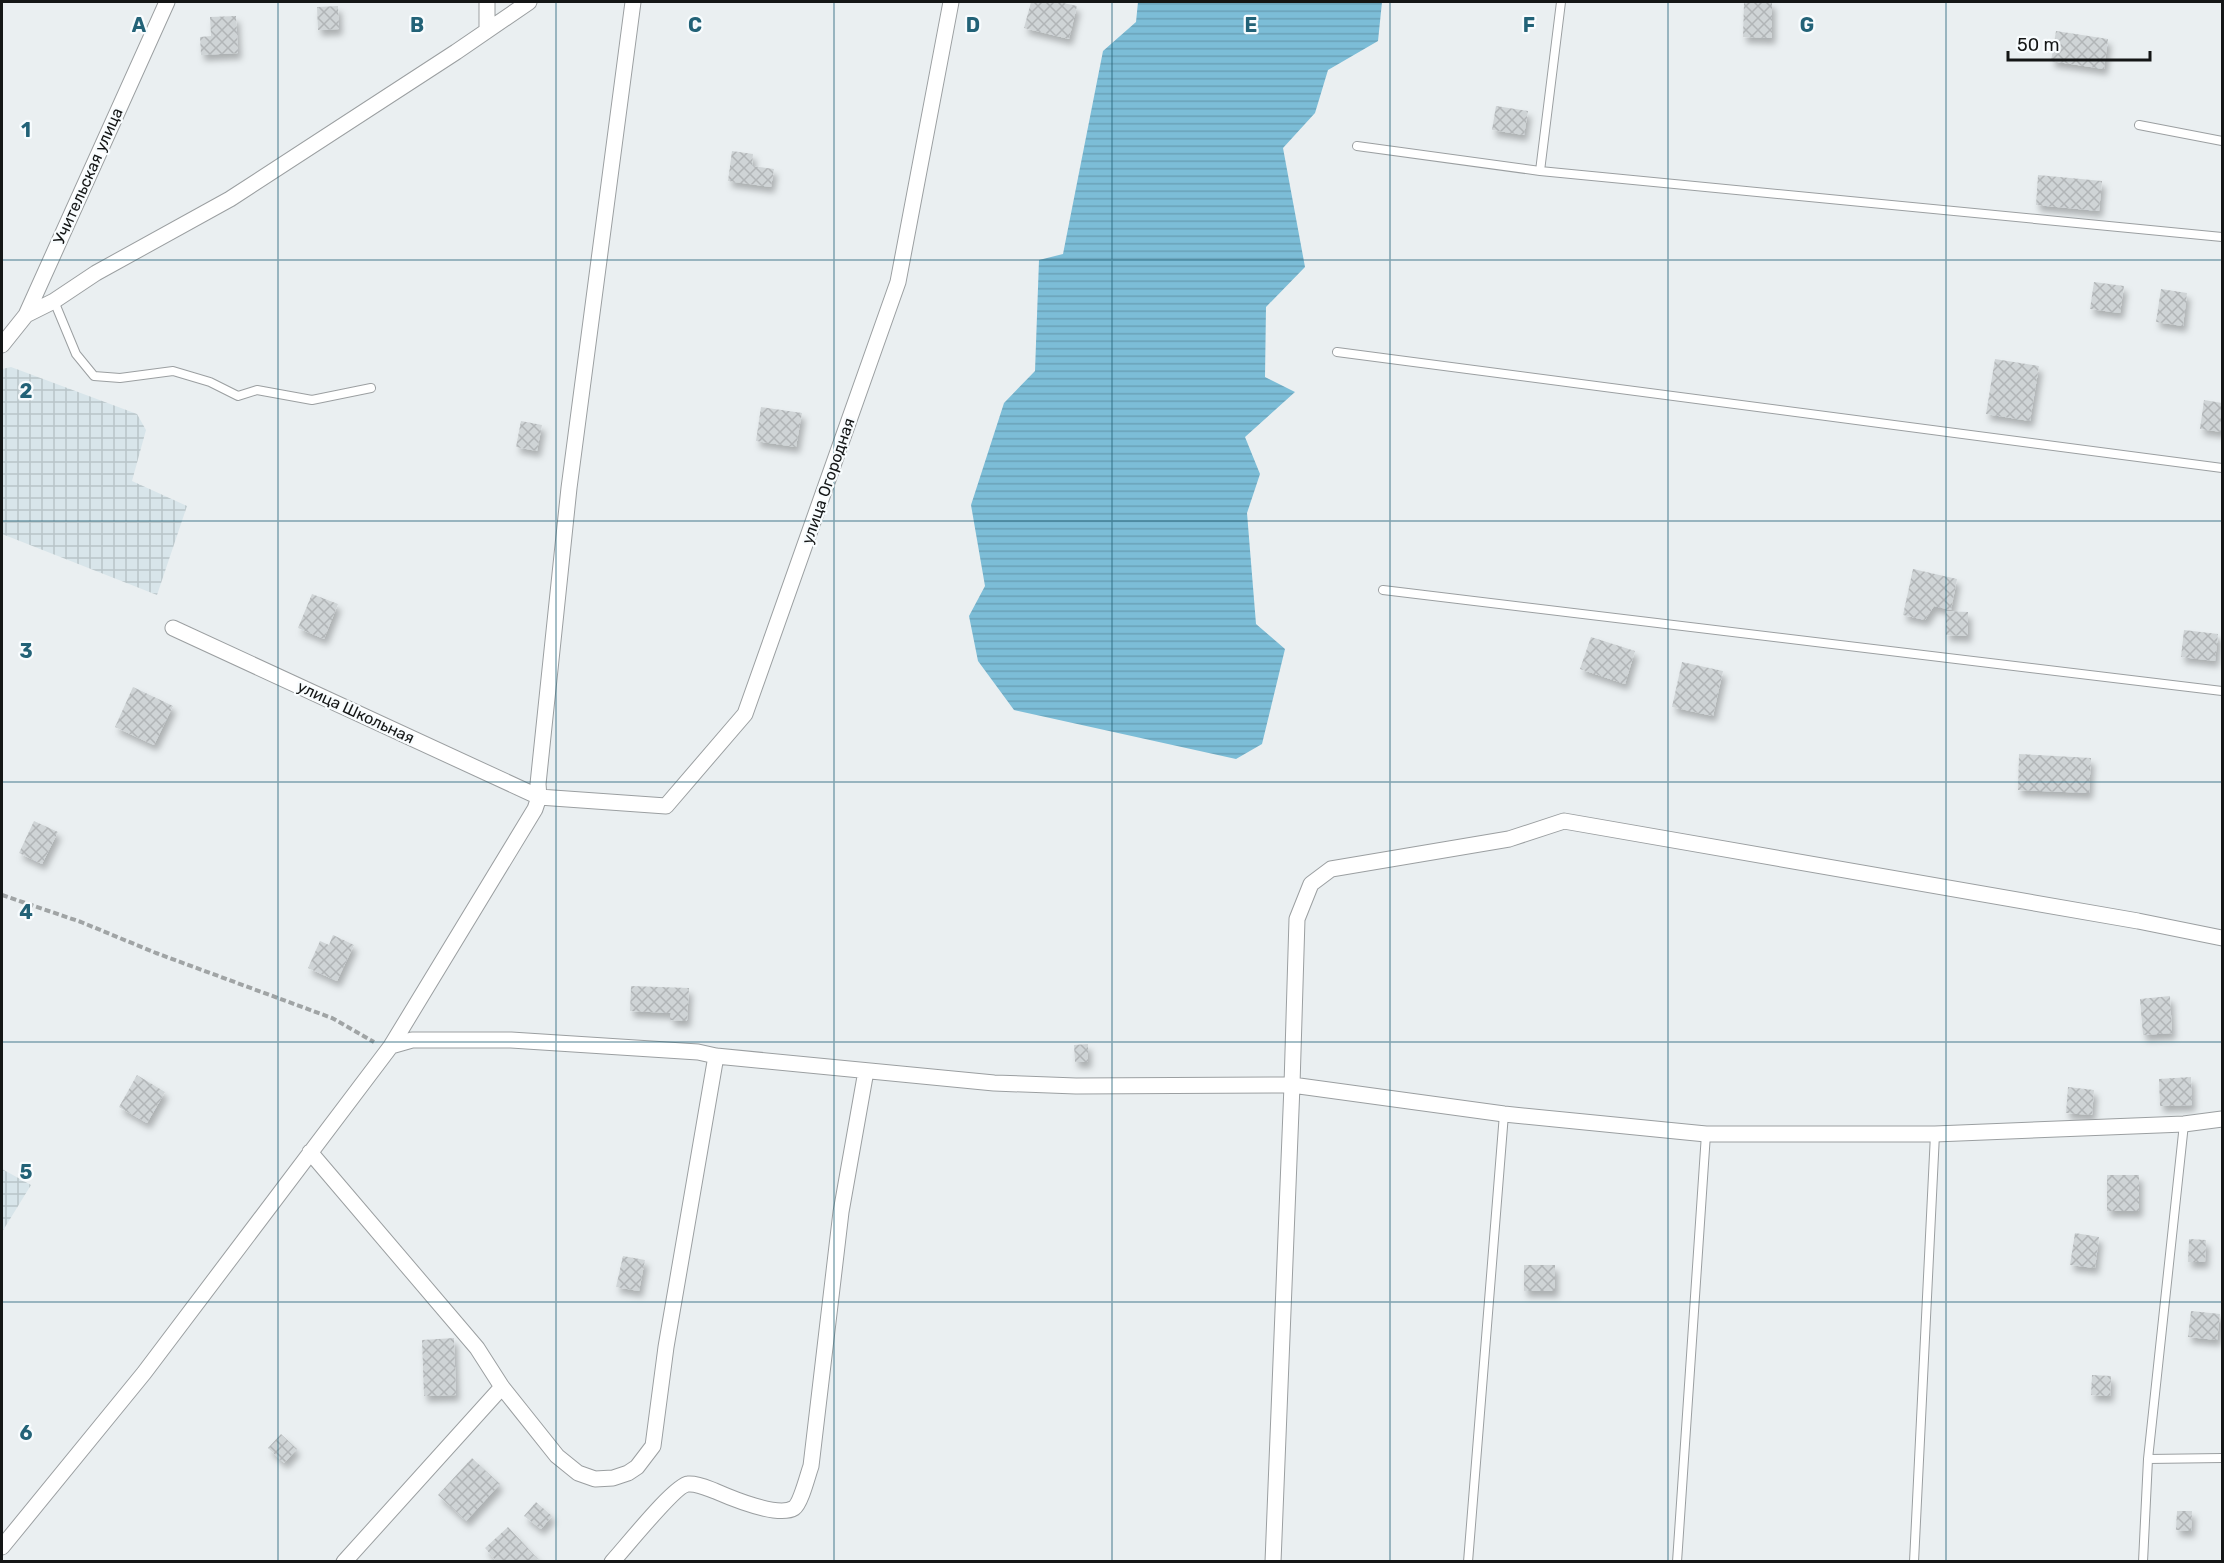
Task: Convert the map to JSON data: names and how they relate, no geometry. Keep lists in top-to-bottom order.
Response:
{
  "streets": {
    "street": ["Учительская улица", "улица Огородная", "улица Школьная"]
  },
  "crossings": [
    ["улица Огородная", "улица Школьная"]
  ],
  "scale_bar": "50 m",
  "grid": {
    "columns": [
      "A",
      "B",
      "C",
      "D",
      "E",
      "F",
      "G"
    ],
    "rows": [
      "1",
      "2",
      "3",
      "4",
      "5",
      "6"
    ]
  }
}
